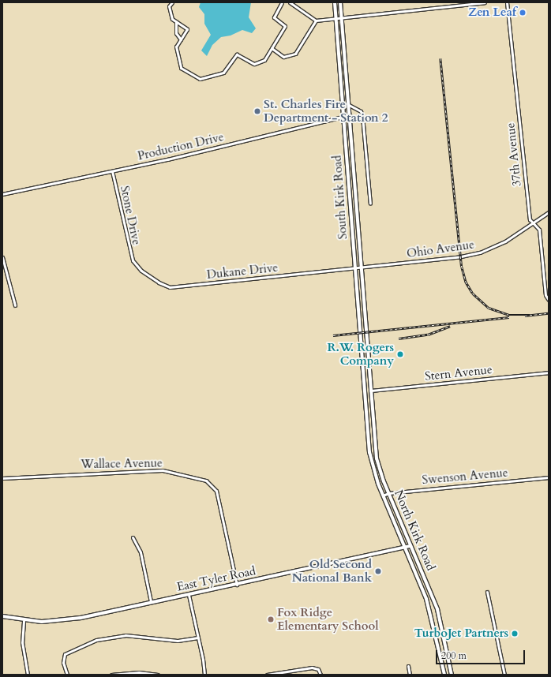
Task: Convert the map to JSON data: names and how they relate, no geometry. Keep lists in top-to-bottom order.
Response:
{
  "streets": {
    "main road": ["South Kirk Road", "North Kirk Road", "East Tyler Road"],
    "street": [
      "Production Drive",
      "37th Avenue",
      "Stone Drive",
      "Ohio Avenue",
      "Dukane Drive",
      "Stern Avenue",
      "Wallace Avenue",
      "Swenson Avenue"
    ]
  },
  "crossings": [
    ["Production Drive", "South Kirk Road"],
    ["Production Drive", "Stone Drive"],
    ["37th Avenue", "Ohio Avenue"],
    ["South Kirk Road", "Ohio Avenue"],
    ["South Kirk Road", "Dukane Drive"],
    ["South Kirk Road", "Stern Avenue"],
    ["South Kirk Road", "North Kirk Road"],
    ["Stone Drive", "Dukane Drive"],
    ["Ohio Avenue", "Dukane Drive"],
    ["Stern Avenue", "North Kirk Road"],
    ["Wallace Avenue", "East Tyler Road"],
    ["Swenson Avenue", "North Kirk Road"],
    ["North Kirk Road", "East Tyler Road"]
  ],
  "places": [
    "Zen Leaf",
    "St. Charles Fire Department - Station 2",
    "R.W. Rogers Company",
    "Old Second National Bank",
    "Fox Ridge Elementary School",
    "TurboJet Partners"
  ],
  "scale_bar": "200 m"
}
